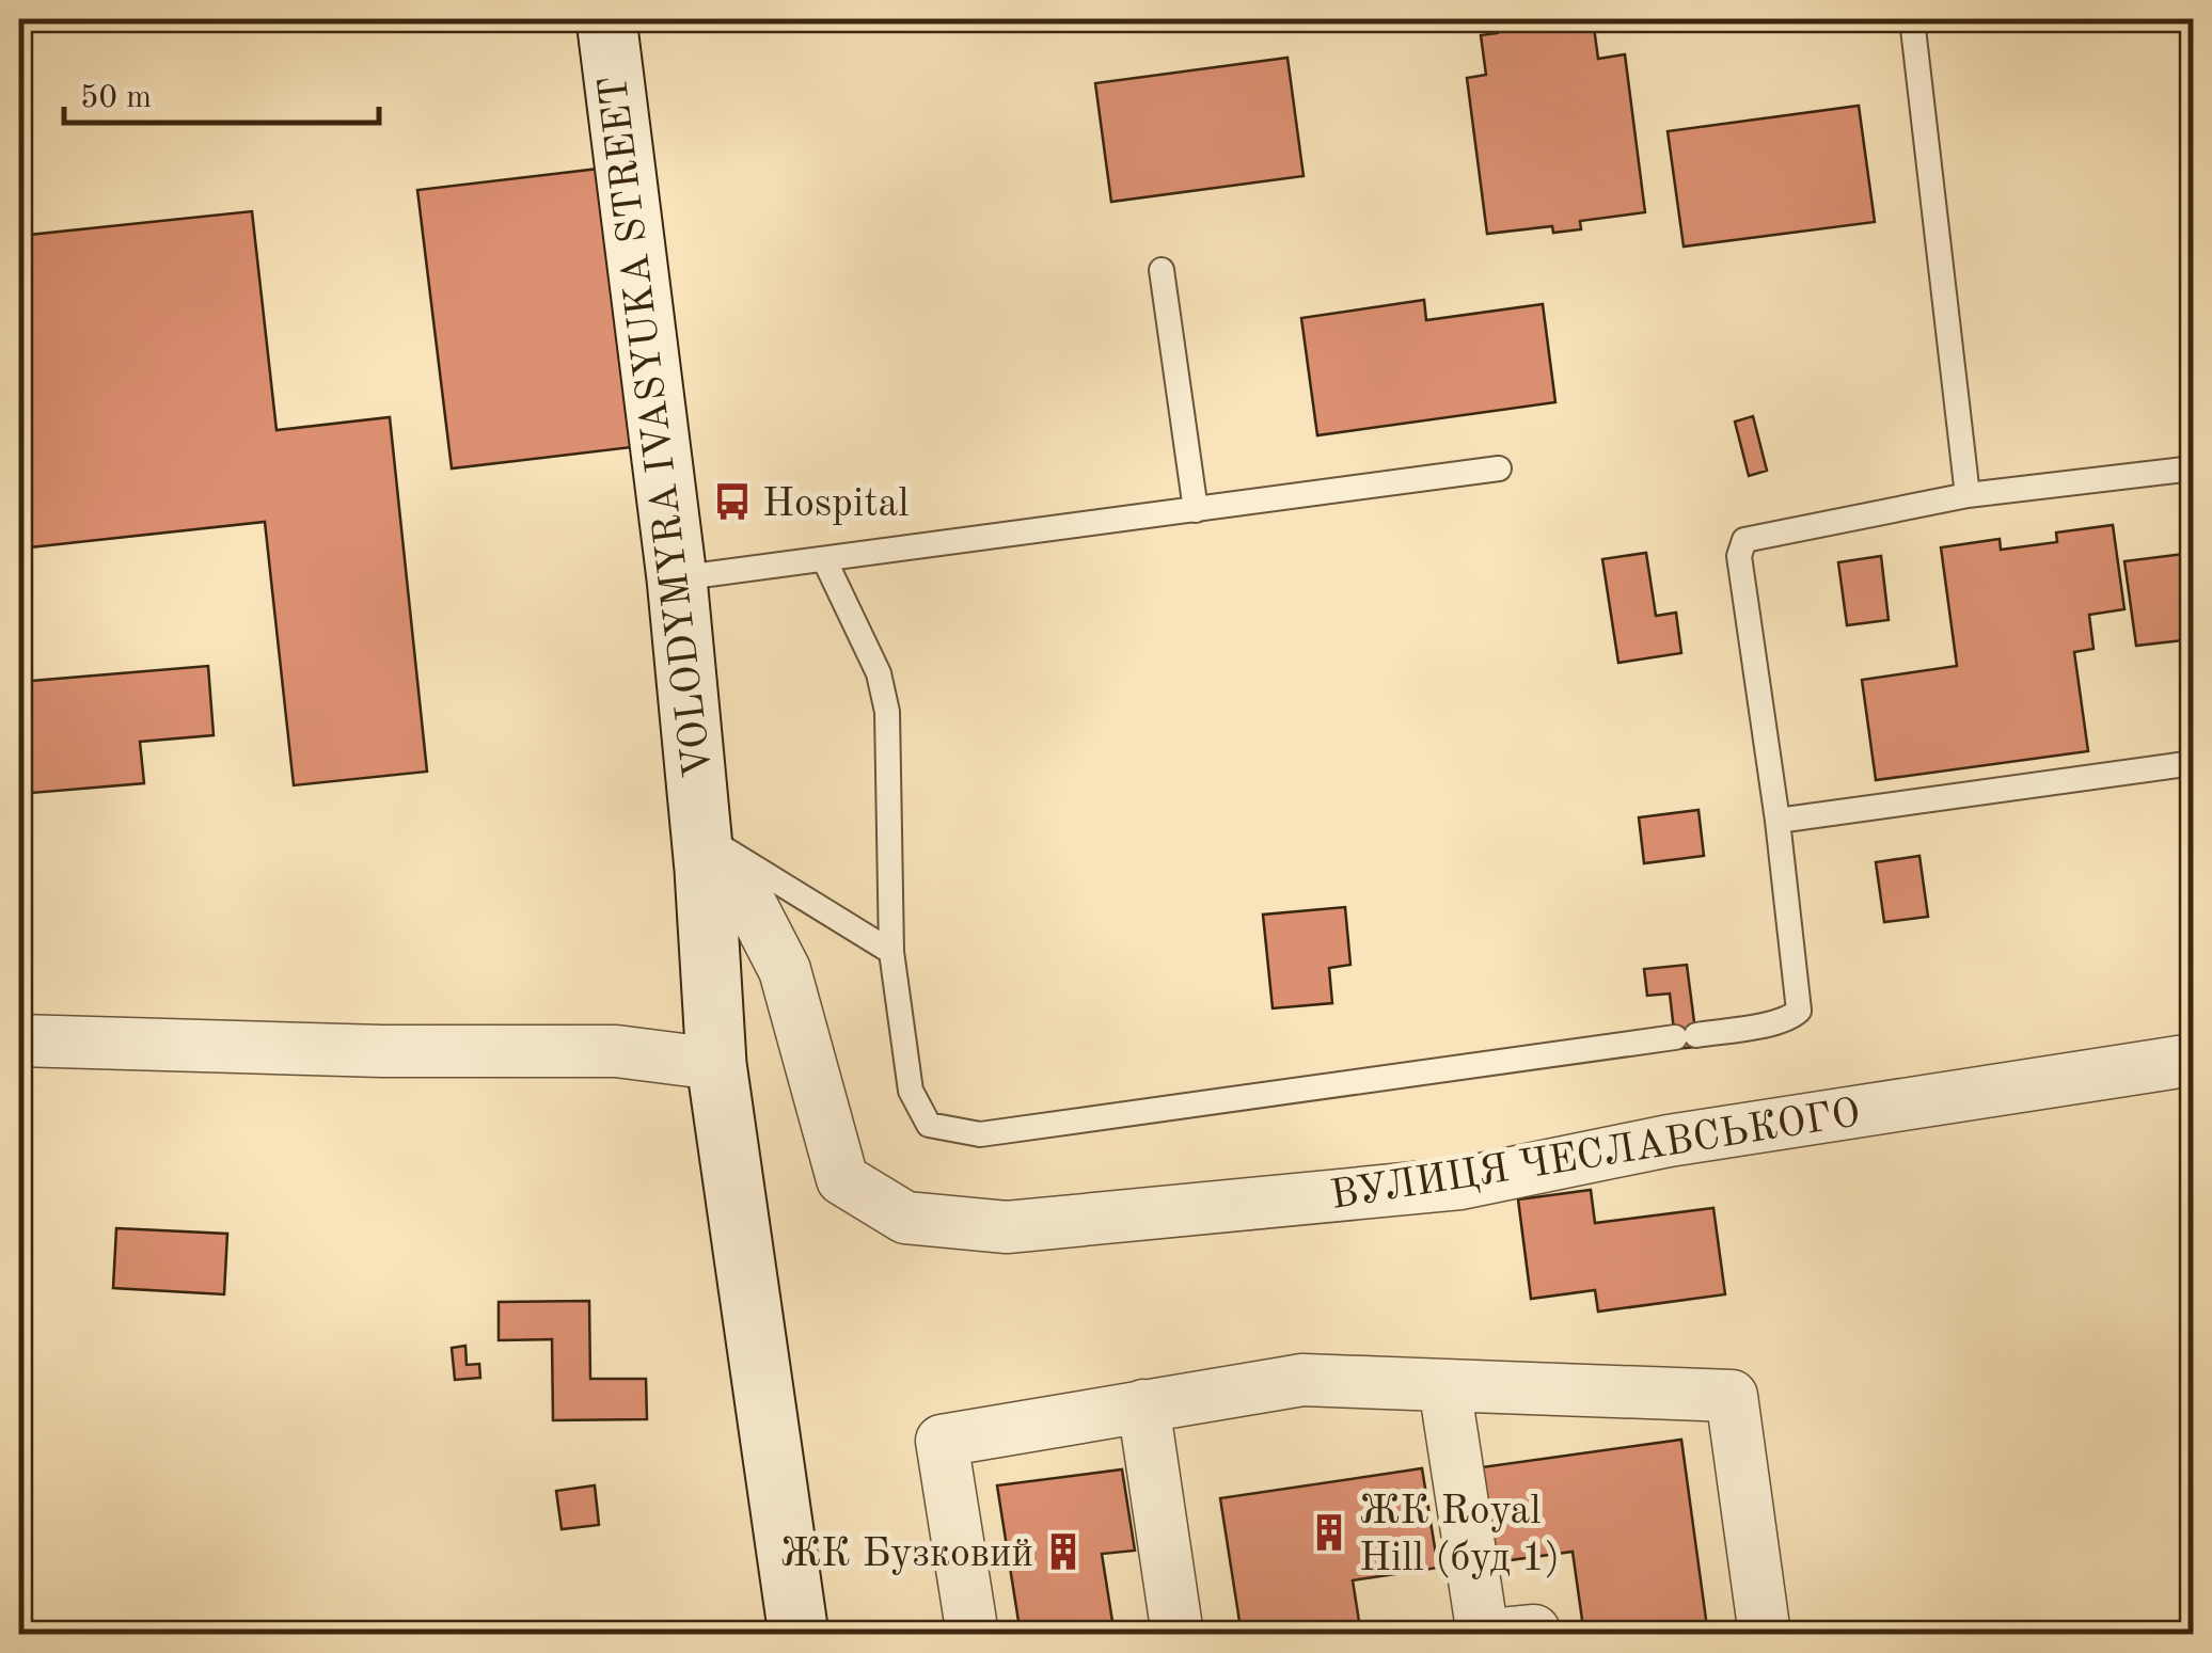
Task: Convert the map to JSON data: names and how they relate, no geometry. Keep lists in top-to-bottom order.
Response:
{
  "streets": {
    "main road": ["VOLODYMYRA IVASYUKA STREET"],
    "street": ["ВУЛИЦЯ ЧЕСЛАВСЬКОГО"]
  },
  "crossings": [
    ["VOLODYMYRA IVASYUKA STREET", "ВУЛИЦЯ ЧЕСЛАВСЬКОГО"]
  ],
  "places": {
    "bus stop": ["Hospital"],
    "building": ["ЖК Royal Hill (буд 1)", "ЖК Бузковий"]
  },
  "scale_bar": "50 m"
}
